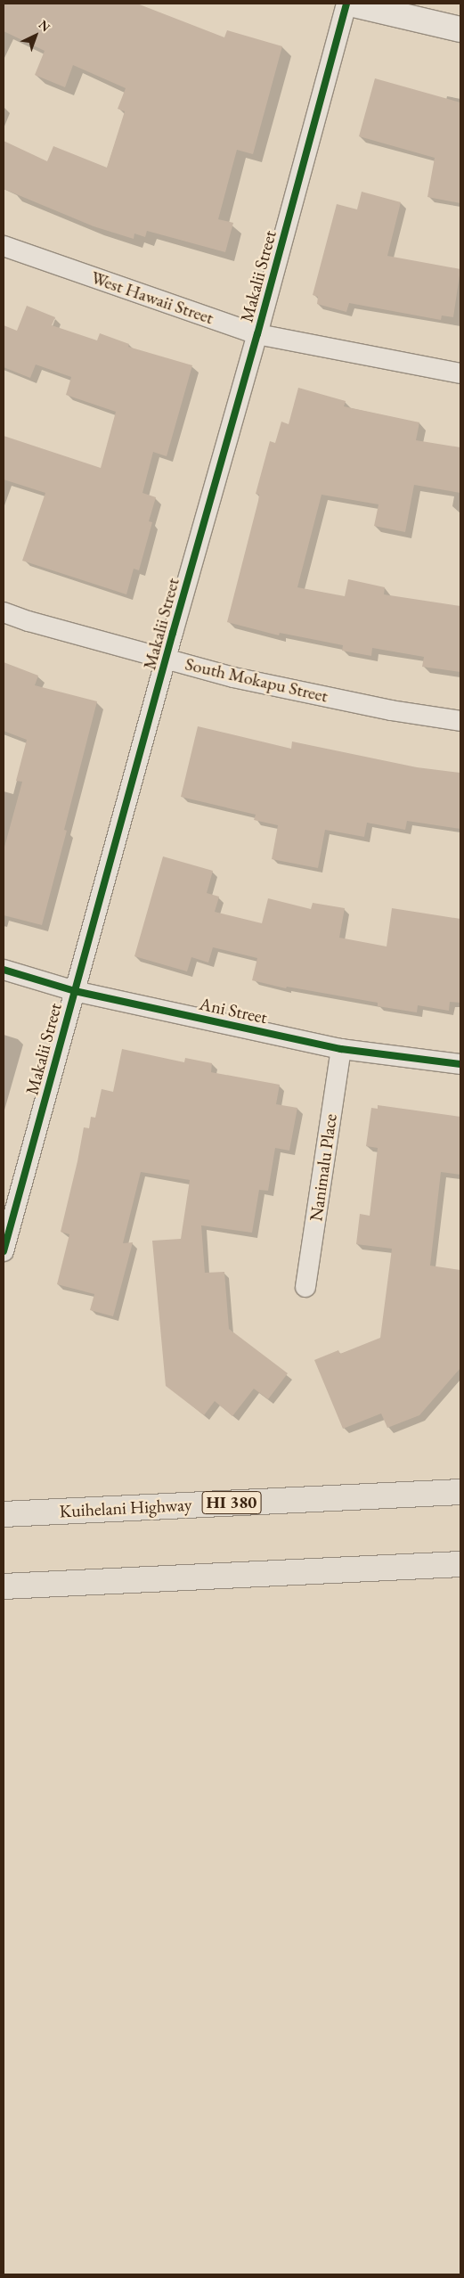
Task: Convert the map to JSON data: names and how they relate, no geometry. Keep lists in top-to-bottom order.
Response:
{
  "streets": {
    "main road": ["HI 380", "Kuihelani Highway"],
    "street": [
      "Makalii Street",
      "West Hawaii Street",
      "South Mokapu Street",
      "Ani Street",
      "Nanimalu Place"
    ]
  },
  "crossings": [
    ["Makalii Street", "West Hawaii Street"],
    ["Makalii Street", "South Mokapu Street"],
    ["Makalii Street", "Ani Street"],
    ["Ani Street", "Nanimalu Place"]
  ],
  "north": "top right"
}
